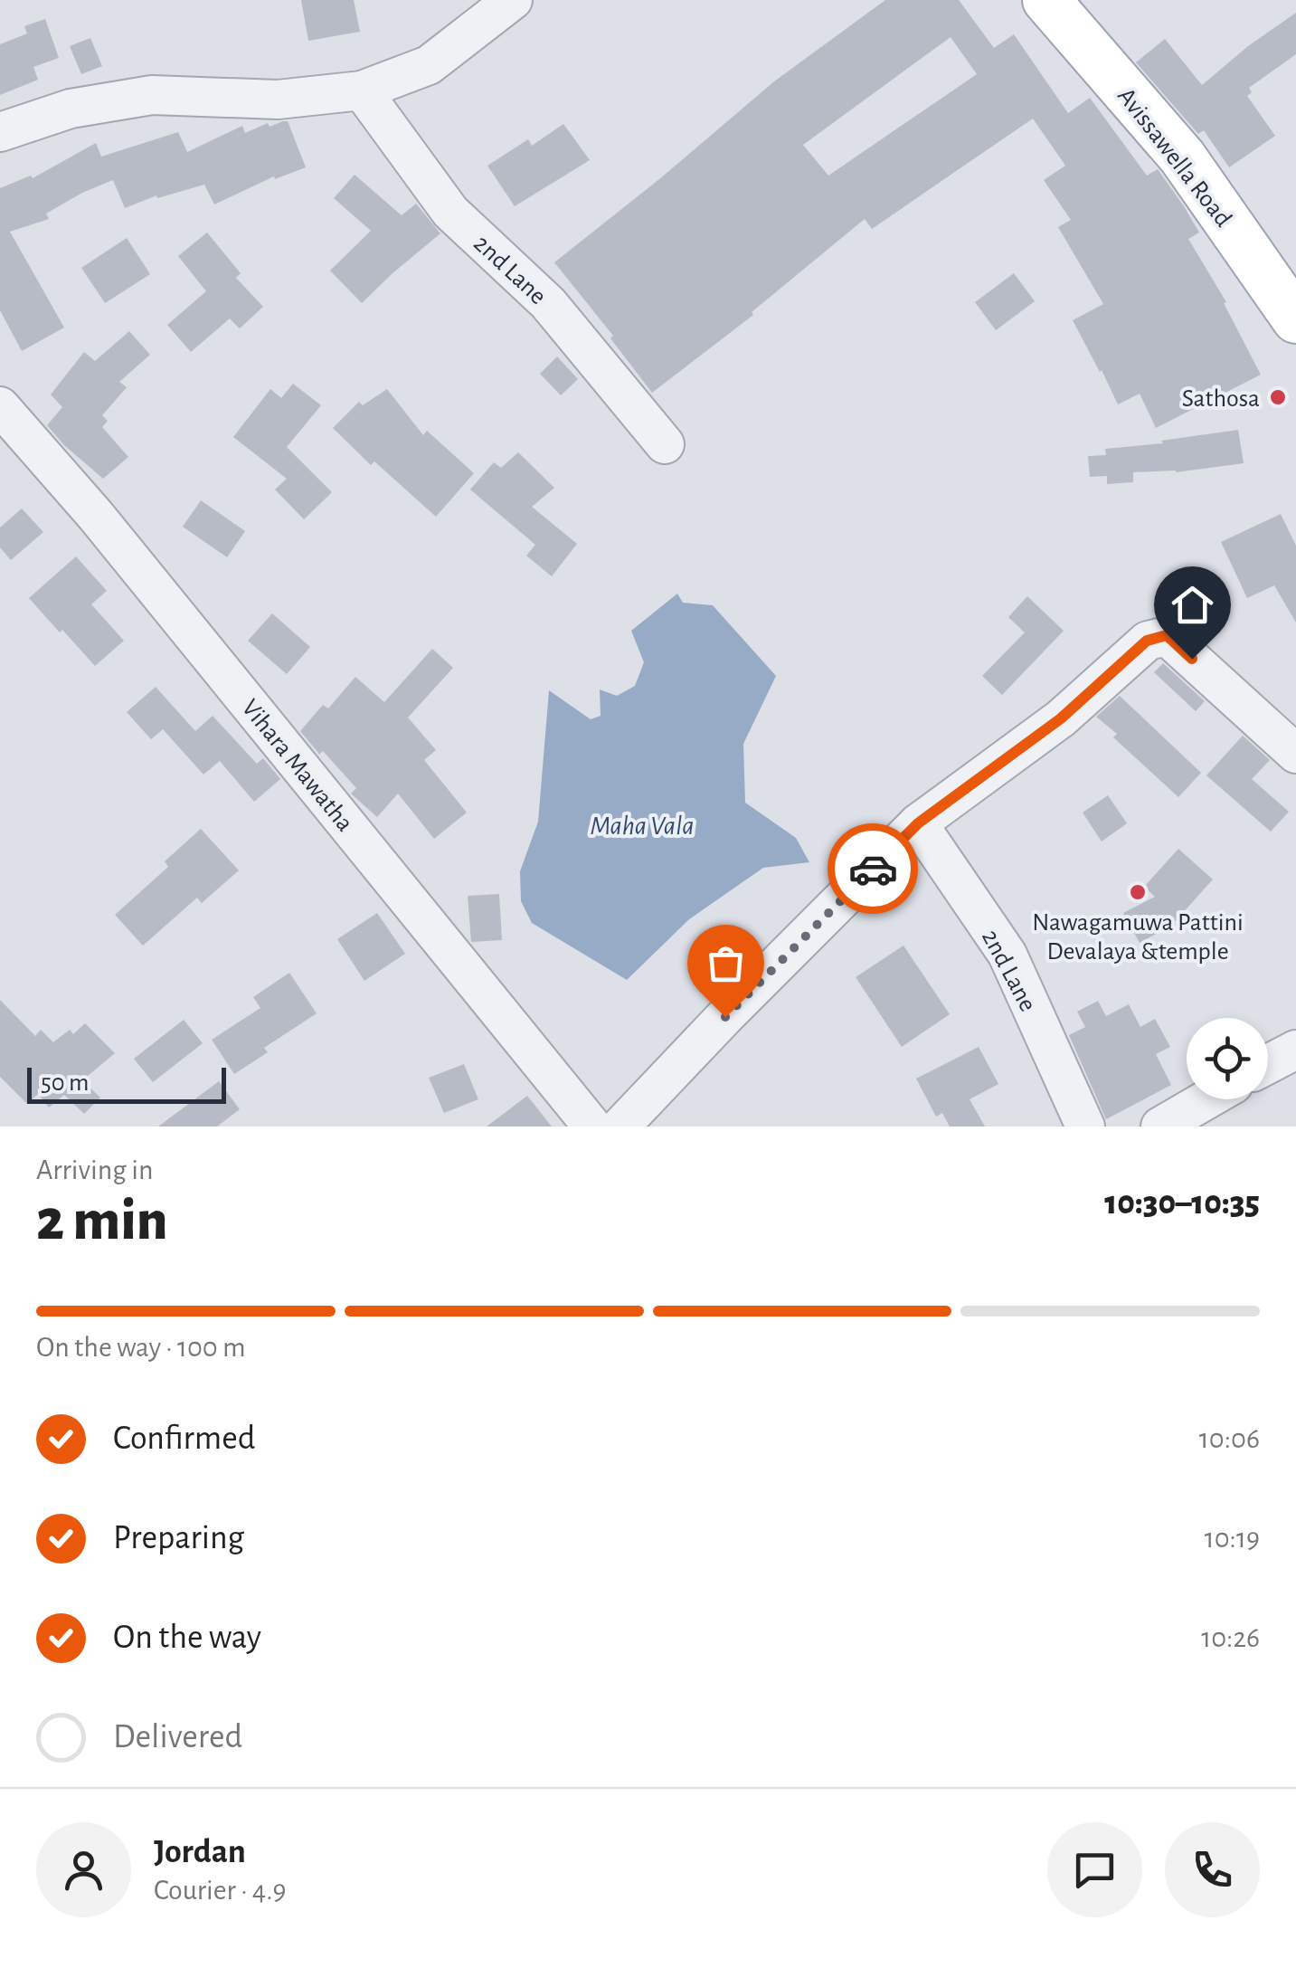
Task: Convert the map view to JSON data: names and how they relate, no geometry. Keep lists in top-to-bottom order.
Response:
{
  "streets": {
    "main road": ["Avissawella Road"],
    "street": ["2nd Lane", "Vihara Mawatha"]
  },
  "water": ["Maha Vala"],
  "places": ["Sathosa", "Nawagamuwa Pattini Devalaya &temple"],
  "scale_bar": "50 m",
  "page": {
    "scale": "50 m",
    "heading": ["2 min", "Arriving in", "10:30–10:35"],
    "panel": ["Jordan", "Courier · 4.9"],
    "bar": "On the way · 100 m",
    "list": [
      ["Confirmed", "10:06"],
      ["Preparing", "10:19"],
      ["On the way", "10:26"],
      "Delivered"
    ]
  }
}
